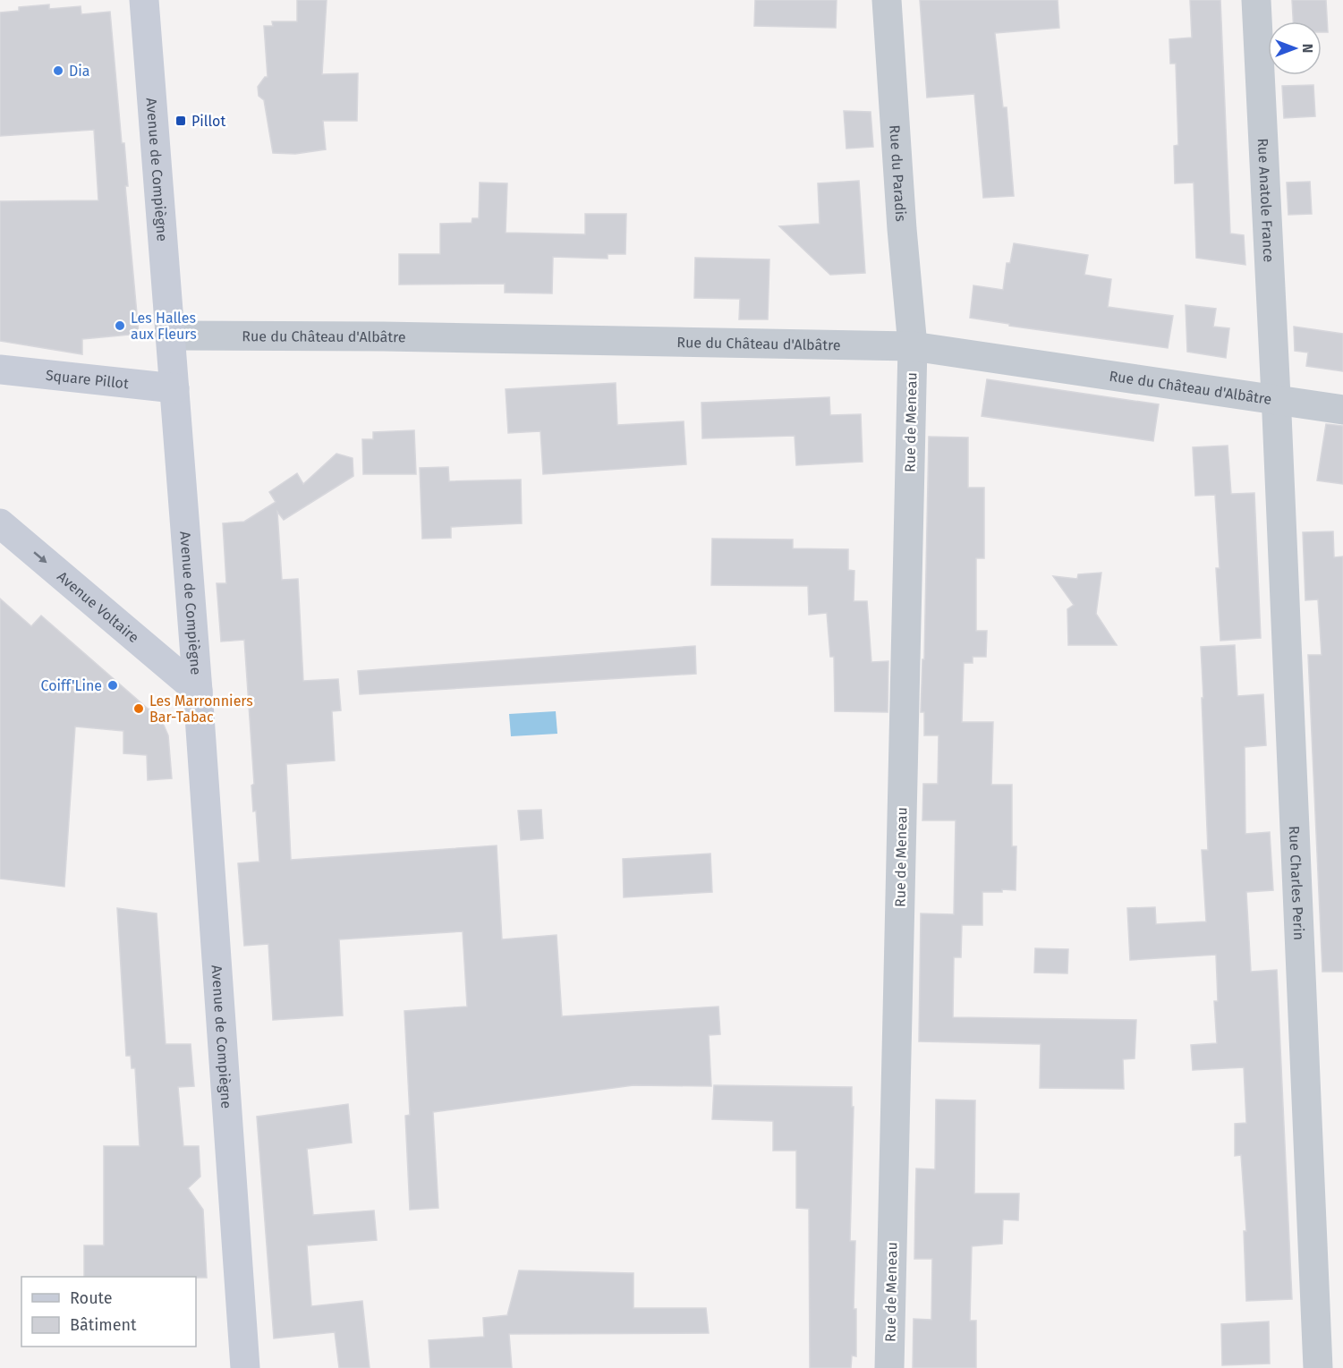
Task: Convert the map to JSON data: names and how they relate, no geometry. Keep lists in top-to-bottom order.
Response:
{
  "streets": {
    "main road": ["Avenue de Compiègne", "Square Pillot", "Avenue Voltaire"],
    "street": [
      "Rue du Paradis",
      "Rue Anatole France",
      "Rue du Château d'Albâtre",
      "Rue de Meneau",
      "Rue Charles Perin"
    ]
  },
  "crossings": [
    ["Avenue de Compiègne", "Rue du Château d'Albâtre"],
    ["Avenue de Compiègne", "Square Pillot"],
    ["Avenue de Compiègne", "Avenue Voltaire"],
    ["Rue du Paradis", "Rue du Château d'Albâtre"],
    ["Rue du Paradis", "Rue de Meneau"],
    ["Rue Anatole France", "Rue du Château d'Albâtre"],
    ["Rue Anatole France", "Rue Charles Perin"],
    ["Rue du Château d'Albâtre", "Rue de Meneau"],
    ["Rue du Château d'Albâtre", "Rue Charles Perin"]
  ],
  "one_way": ["Avenue Voltaire"],
  "places": {
    "other": [
      "Dia",
      "Les Halles aux Fleurs",
      "Coiff'Line",
      "Les Marronniers Bar-Tabac"
    ],
    "transit": ["Pillot"]
  },
  "legend": ["Route", "Bâtiment"],
  "north": "right"
}
